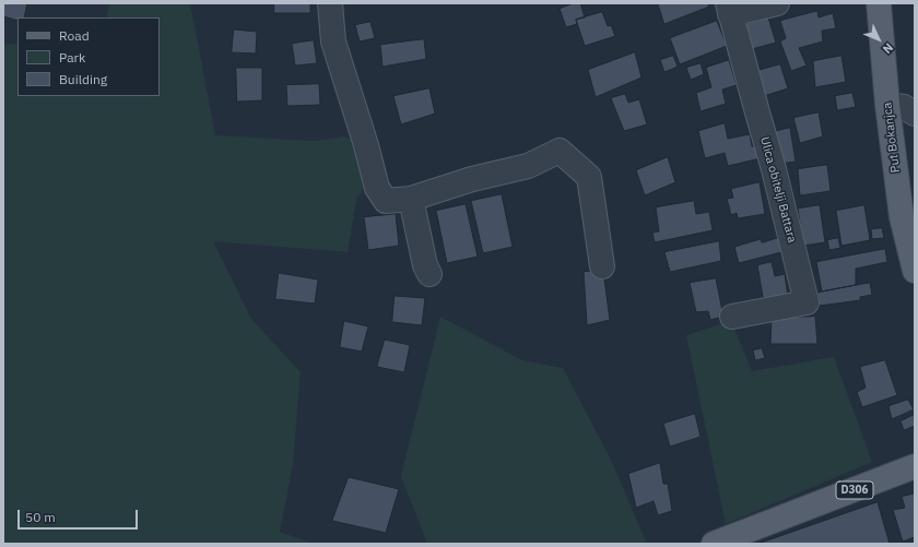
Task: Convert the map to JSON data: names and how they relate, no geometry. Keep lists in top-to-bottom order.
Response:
{
  "streets": {
    "main road": ["Put Bokanjca", "D306"],
    "street": ["Ulica obitelji Battara"]
  },
  "legend": ["Road", "Park", "Building"],
  "scale_bar": "50 m",
  "north": "bottom right"
}
